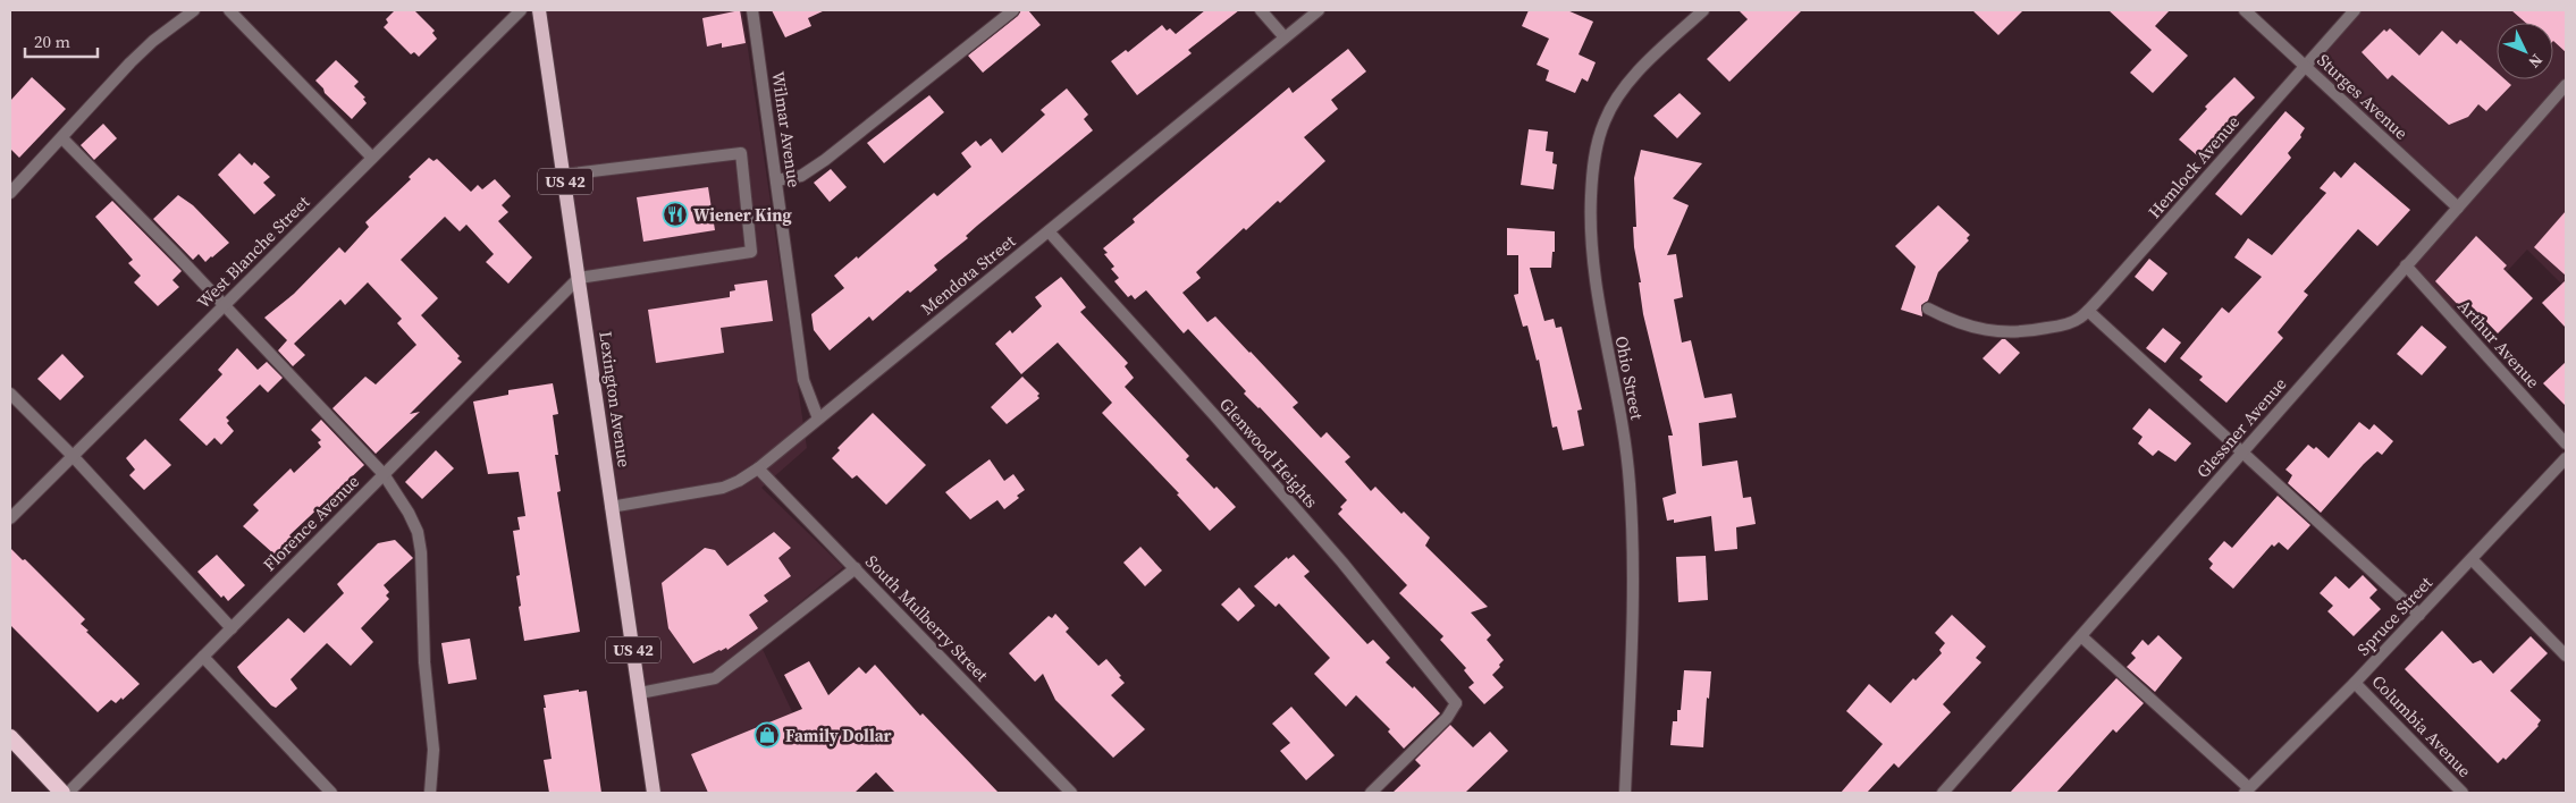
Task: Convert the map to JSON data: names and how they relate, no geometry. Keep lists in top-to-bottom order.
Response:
{
  "streets": {
    "main road": ["US 42", "Lexington Avenue"],
    "street": [
      "Sturges Avenue",
      "Wilmar Avenue",
      "Hemlock Avenue",
      "West Blanche Street",
      "Mendota Street",
      "Arthur Avenue",
      "Ohio Street",
      "Glessner Avenue",
      "Glenwood Heights",
      "Florence Avenue",
      "Spruce Street",
      "South Mulberry Street",
      "Columbia Avenue"
    ]
  },
  "crossings": [
    ["Sturges Avenue", "Hemlock Avenue"],
    ["Sturges Avenue", "Glessner Avenue"],
    ["Wilmar Avenue", "Mendota Street"],
    ["Mendota Street", "Lexington Avenue"],
    ["Mendota Street", "Glenwood Heights"],
    ["Mendota Street", "South Mulberry Street"],
    ["Arthur Avenue", "Glessner Avenue"],
    ["Lexington Avenue", "Florence Avenue"],
    ["Spruce Street", "Columbia Avenue"]
  ],
  "places": {
    "restaurant": ["Wiener King"],
    "shop": ["Family Dollar"]
  },
  "scale_bar": "20 m",
  "north": "bottom right"
}
